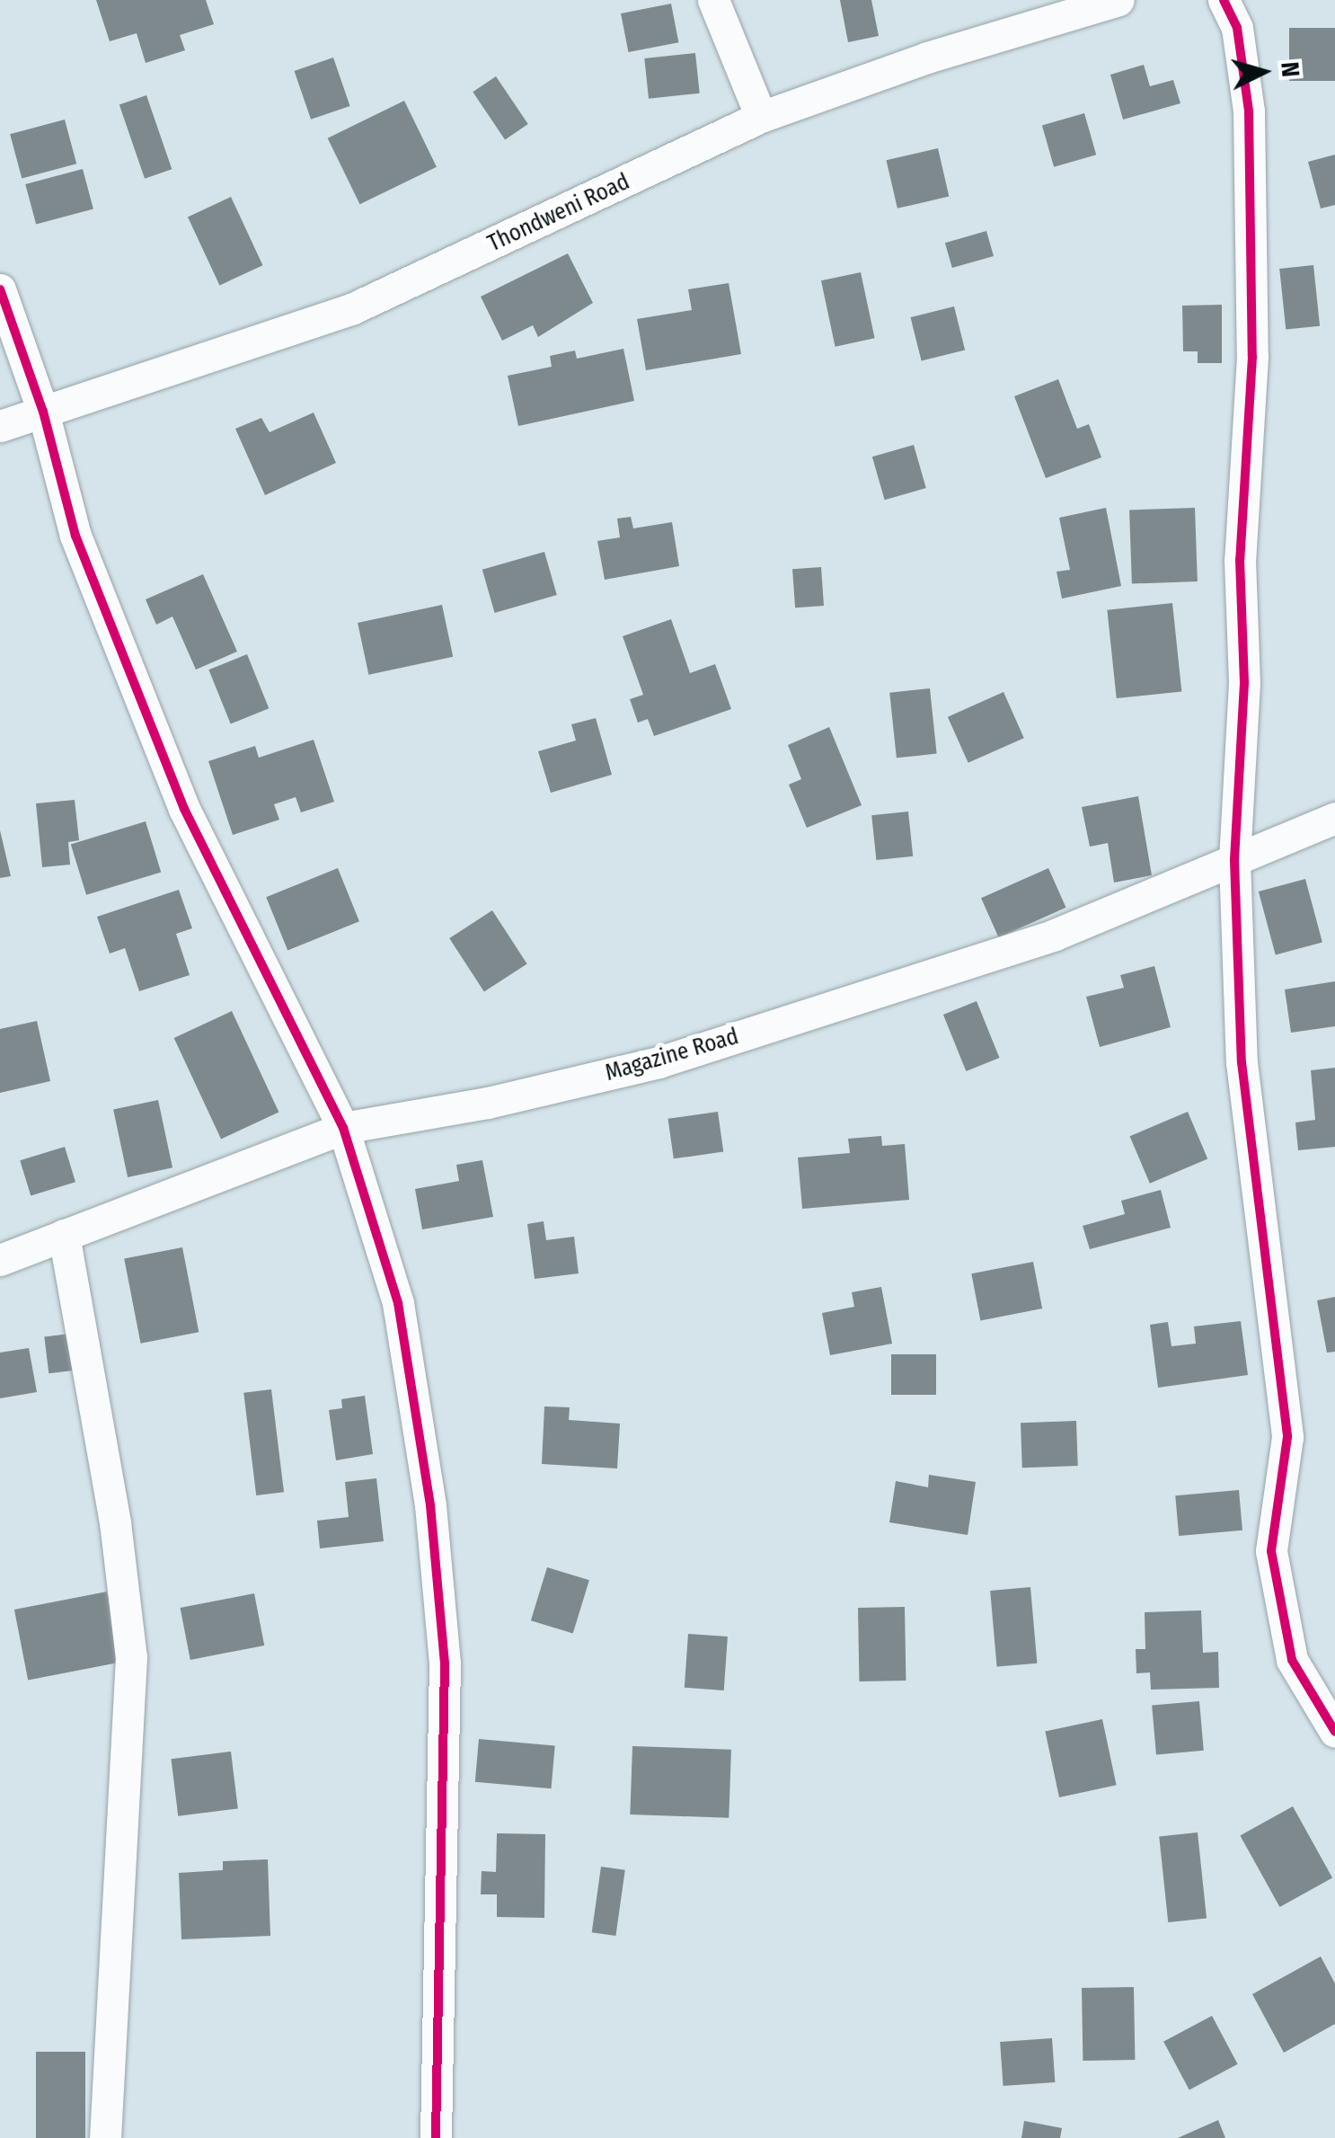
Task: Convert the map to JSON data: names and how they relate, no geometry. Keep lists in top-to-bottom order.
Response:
{
  "streets": {
    "street": ["Thondweni Road", "Magazine Road"]
  },
  "north": "right"
}
